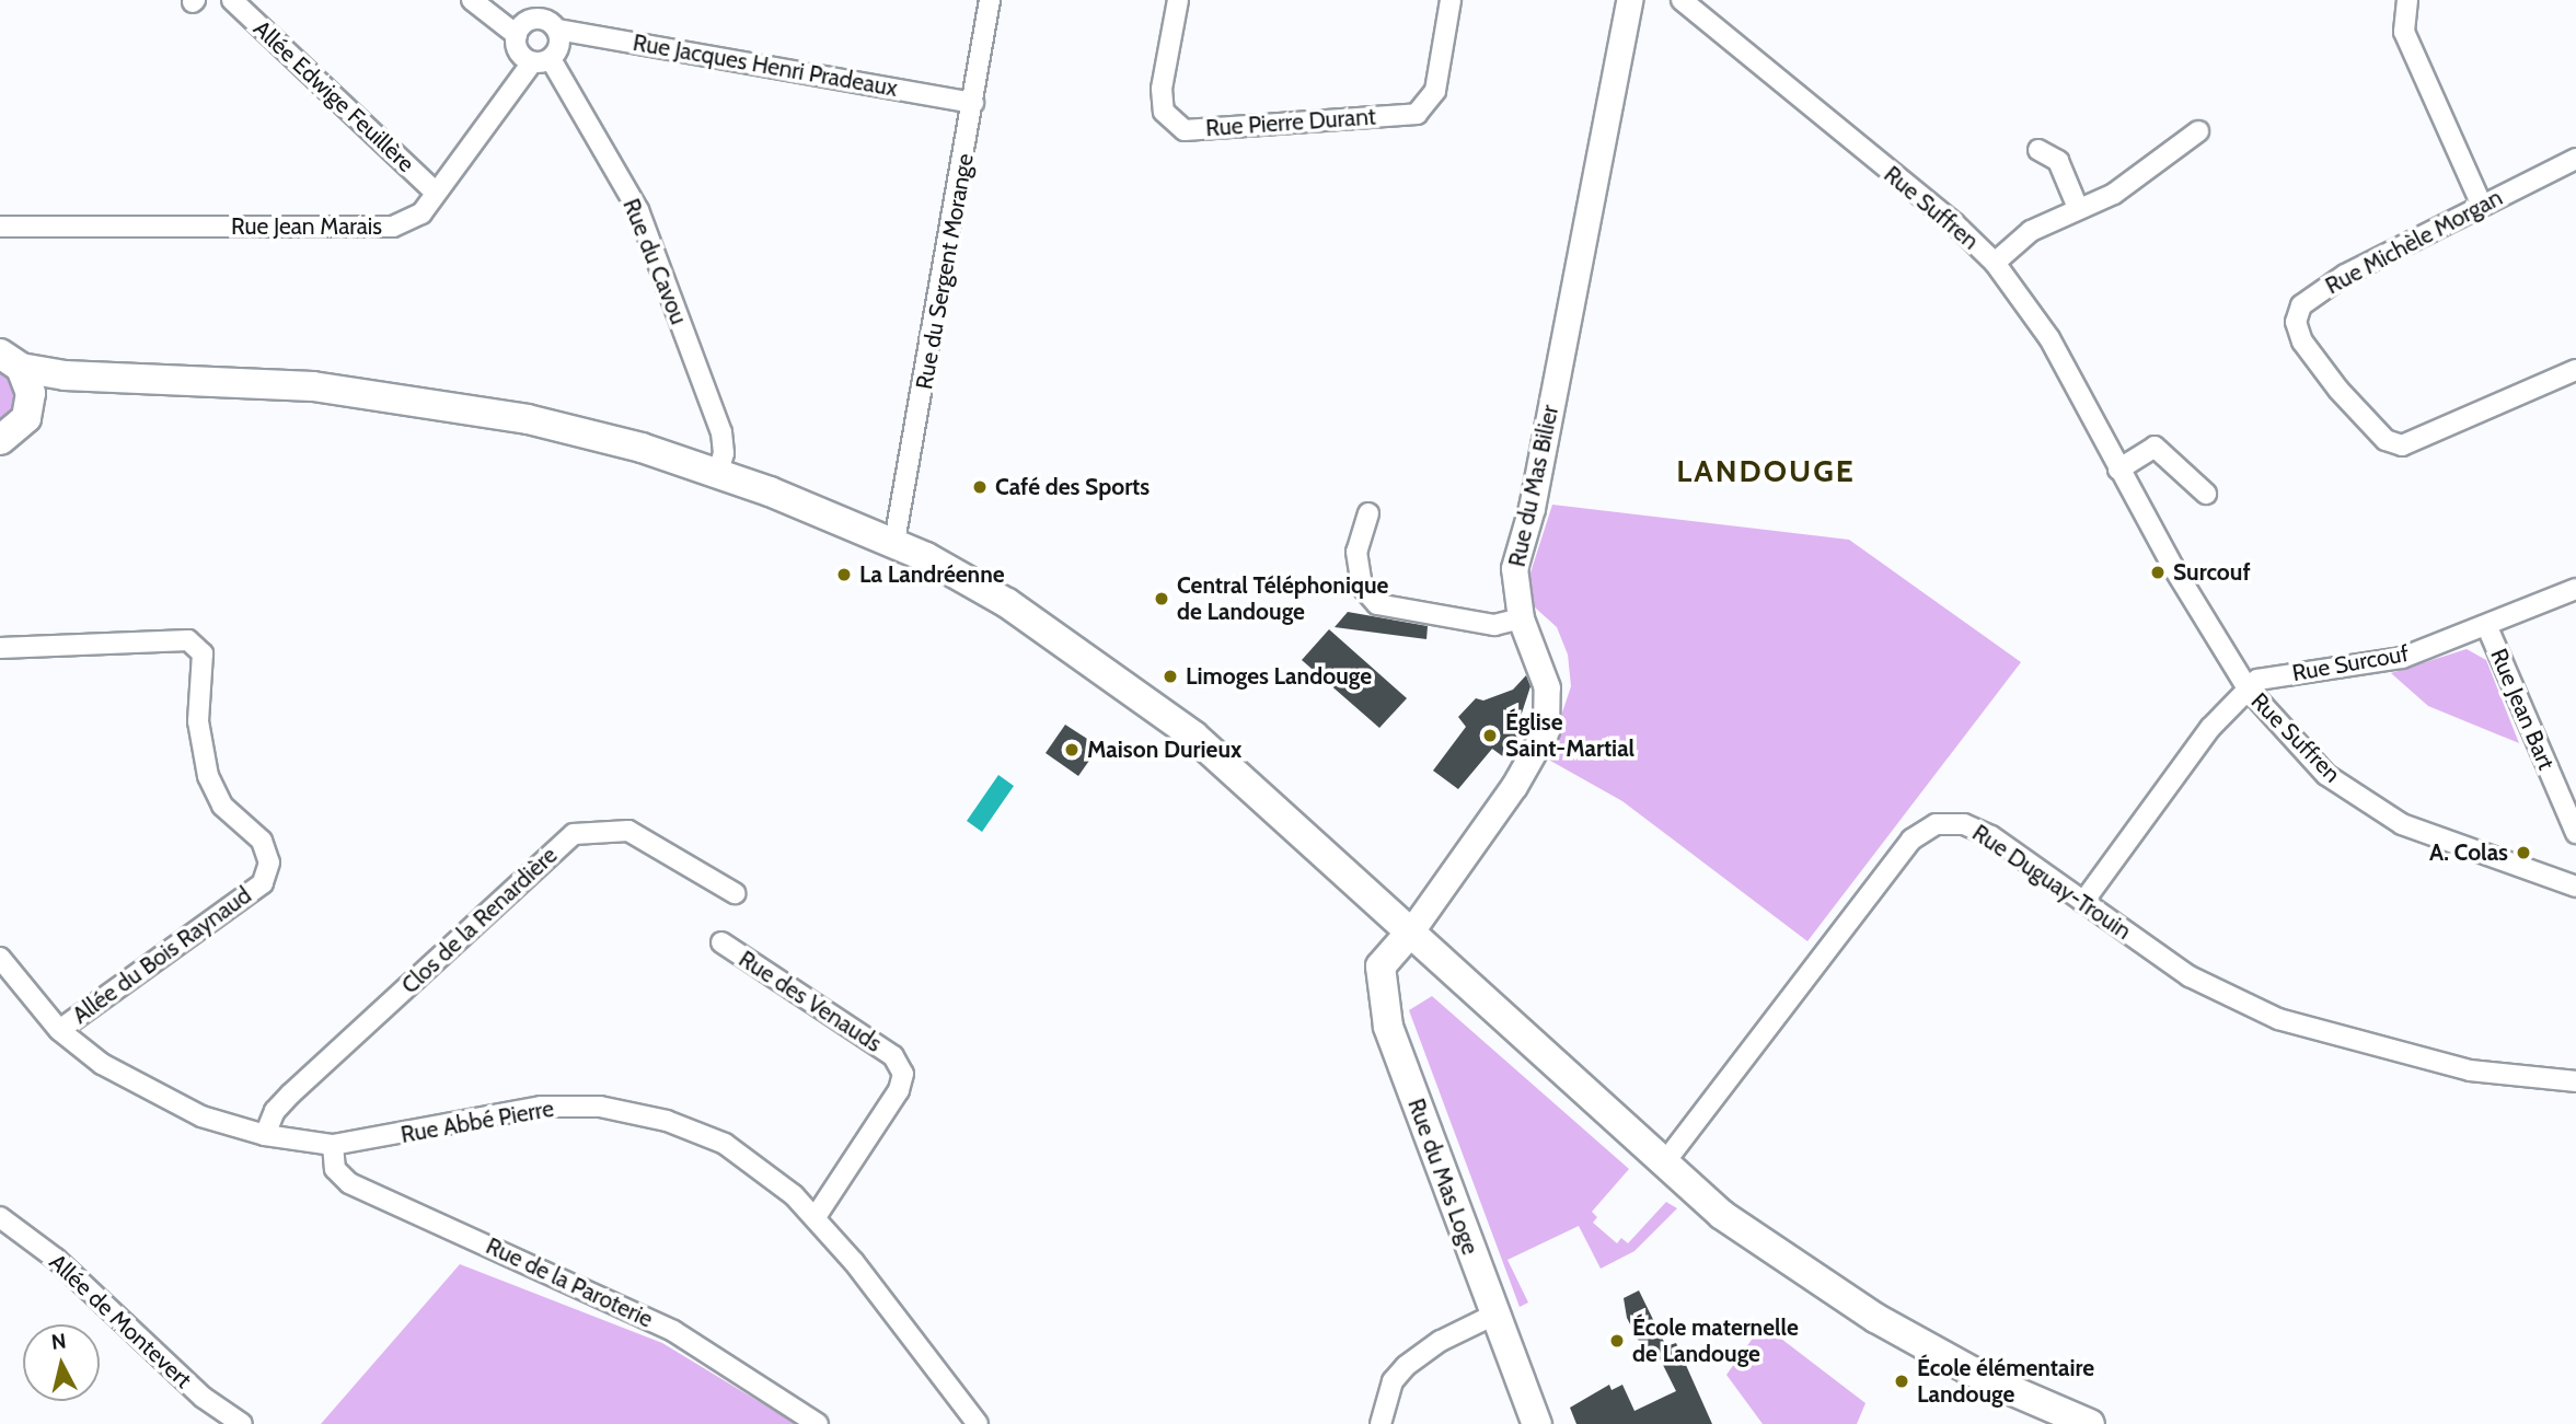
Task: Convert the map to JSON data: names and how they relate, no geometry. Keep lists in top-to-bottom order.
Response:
{
  "streets": {
    "main road": ["Rue du Mas Loge"],
    "street": [
      "Rue Jacques Henri Pradeaux",
      "Allée Edwige Feuillère",
      "Rue Pierre Durant",
      "Rue Suffren",
      "Rue Jean Marais",
      "Rue Michèle Morgan",
      "Rue du Cavou",
      "Rue du Sergent Morange",
      "Rue du Mas Bilier",
      "Rue Surcouf",
      "Rue Jean Bart",
      "Rue Duguay-Trouin",
      "Clos de la Renardière",
      "Allée du Bois Raynaud",
      "Rue des Venauds",
      "Rue Abbé Pierre",
      "Rue de la Paroterie",
      "Allée de Montevert"
    ]
  },
  "crossings": [
    ["Rue Jacques Henri Pradeaux", "Rue Jean Marais"],
    ["Rue Jacques Henri Pradeaux", "Rue du Cavou"],
    ["Rue Jacques Henri Pradeaux", "Rue du Sergent Morange"],
    ["Allée Edwige Feuillère", "Rue Jean Marais"],
    ["Rue Suffren", "Rue Surcouf"],
    ["Rue Jean Marais", "Rue du Cavou"],
    ["Rue du Mas Bilier", "Rue du Mas Loge"],
    ["Rue Surcouf", "Rue Jean Bart"],
    ["Rue Surcouf", "Rue Duguay-Trouin"],
    ["Clos de la Renardière", "Rue Abbé Pierre"],
    ["Allée du Bois Raynaud", "Rue Abbé Pierre"],
    ["Rue des Venauds", "Rue Abbé Pierre"],
    ["Rue Abbé Pierre", "Rue de la Paroterie"]
  ],
  "districts": ["LANDOUGE"],
  "places": [
    "Café des Sports",
    "Surcouf",
    "La Landréenne",
    "Central Téléphonique de Landouge",
    "Limoges Landouge",
    "Église Saint-Martial",
    "Maison Durieux",
    "A. Colas",
    "École maternelle de Landouge",
    "École élémentaire Landouge"
  ],
  "north": "top"
}
